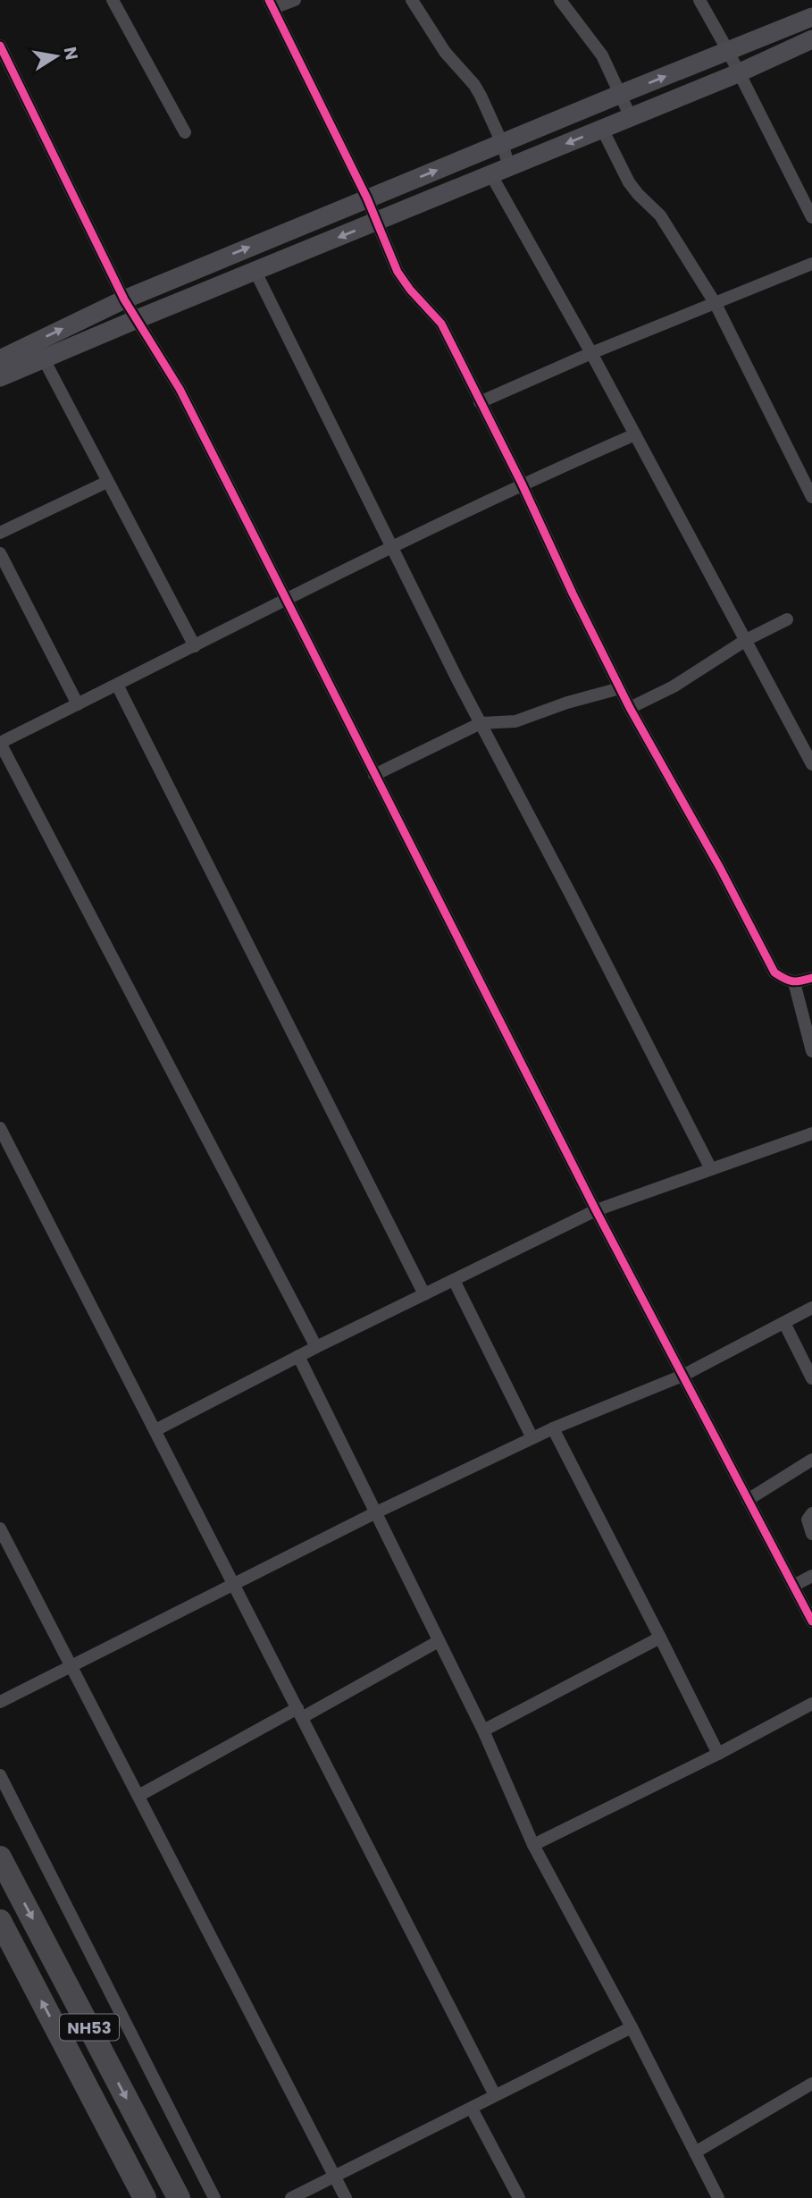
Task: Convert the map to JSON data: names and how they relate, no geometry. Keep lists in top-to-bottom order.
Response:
{
  "streets": {
    "highway": ["NH53"]
  },
  "north": "right"
}
